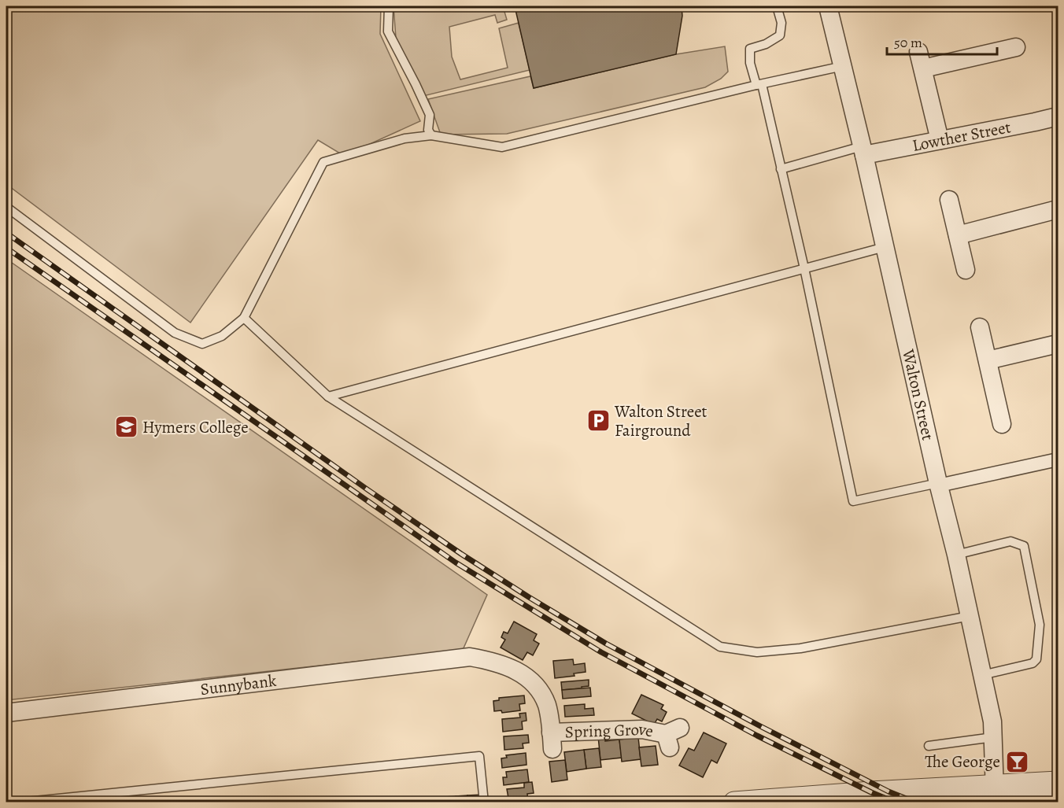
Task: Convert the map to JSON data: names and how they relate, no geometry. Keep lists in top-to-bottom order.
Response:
{
  "streets": {
    "street": [
      "Lowther Street",
      "Walton Street",
      "Sunnybank",
      "Spring Grove"
    ]
  },
  "crossings": [
    ["Lowther Street", "Walton Street"],
    ["Sunnybank", "Spring Grove"]
  ],
  "places": {
    "parking": ["Walton Street Fairground"],
    "school or university": ["Hymers College"],
    "bar": ["The George"]
  },
  "scale_bar": "50 m"
}
